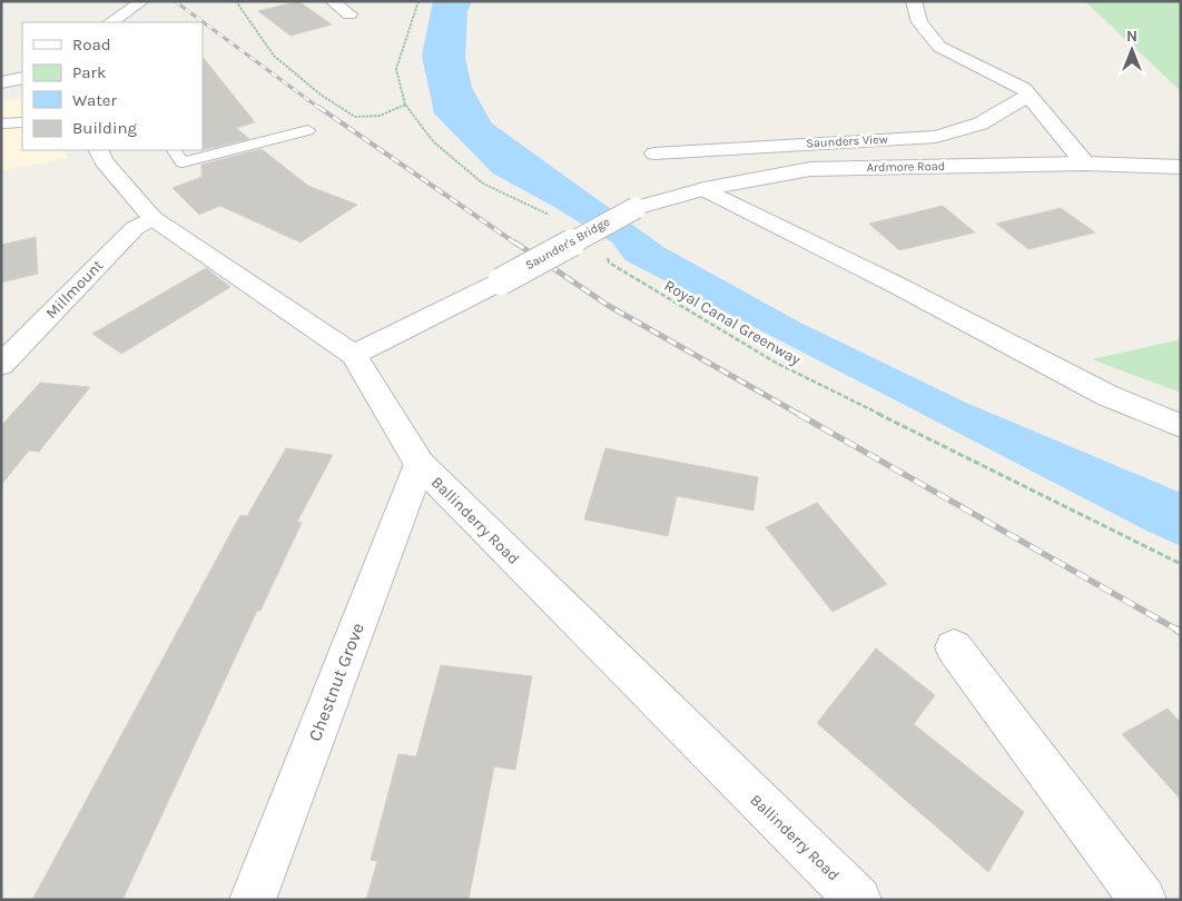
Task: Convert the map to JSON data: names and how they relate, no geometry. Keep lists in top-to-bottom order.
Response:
{
  "streets": {
    "street": [
      "Saunders View",
      "Ardmore Road",
      "Saunder's Bridge",
      "Millmount",
      "Ballinderry Road",
      "Chestnut Grove"
    ],
    "path": ["Royal Canal Greenway"]
  },
  "crossings": [
    ["Ardmore Road", "Saunder's Bridge"],
    ["Saunder's Bridge", "Ballinderry Road"],
    ["Millmount", "Ballinderry Road"],
    ["Ballinderry Road", "Chestnut Grove"]
  ],
  "legend": [
    "Road",
    "Park",
    "Water",
    "Building"
  ],
  "north": "top"
}
